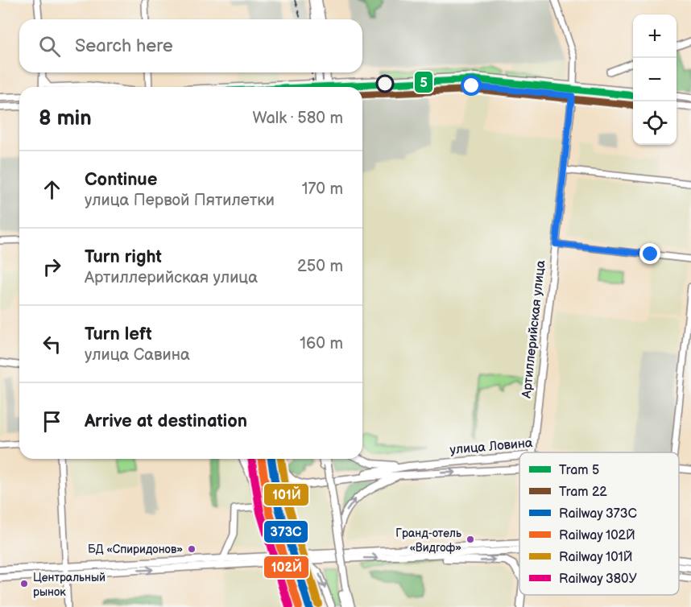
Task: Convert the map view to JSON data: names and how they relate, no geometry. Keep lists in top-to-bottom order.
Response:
{
  "streets": {
    "main road": ["Артиллерийская улица", "улица Ловина"]
  },
  "places": ["Гранд-отель «Видгоф»", "БД «Спиридонов»", "Центральный рынок"],
  "lines": [
    "tram line 5",
    "tram line 22",
    "rail line 373C",
    "rail line 102Й",
    "rail line 101Й",
    "rail line 380У"
  ],
  "legend": [
    "Tram 5",
    "Tram 22",
    "Railway 373C",
    "Railway 102Й",
    "Railway 101Й",
    "Railway 380У"
  ],
  "page": {
    "map_buttons": ["+", "−"],
    "search": "Search here",
    "heading": ["8 min", "Walk · 580 m"],
    "list": [
      ["Continue", "улица Первой Пятилетки", "170 m"],
      ["Turn right", "Артиллерийская улица", "250 m"],
      ["Turn left", "улица Савина", "160 m"],
      "Arrive at destination"
    ]
  }
}
